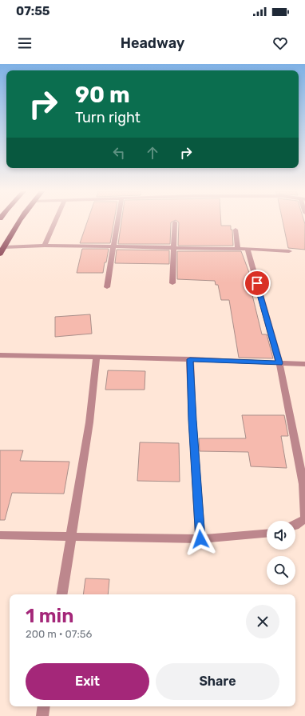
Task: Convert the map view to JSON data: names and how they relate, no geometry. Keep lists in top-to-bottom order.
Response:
{
  "page": {
    "status": "07:55",
    "header": "Headway",
    "turn": ["90 m", "Turn right"],
    "heading": ["1 min", "200 m · 07:56"],
    "buttons": ["Exit", "Share"]
  }
}
